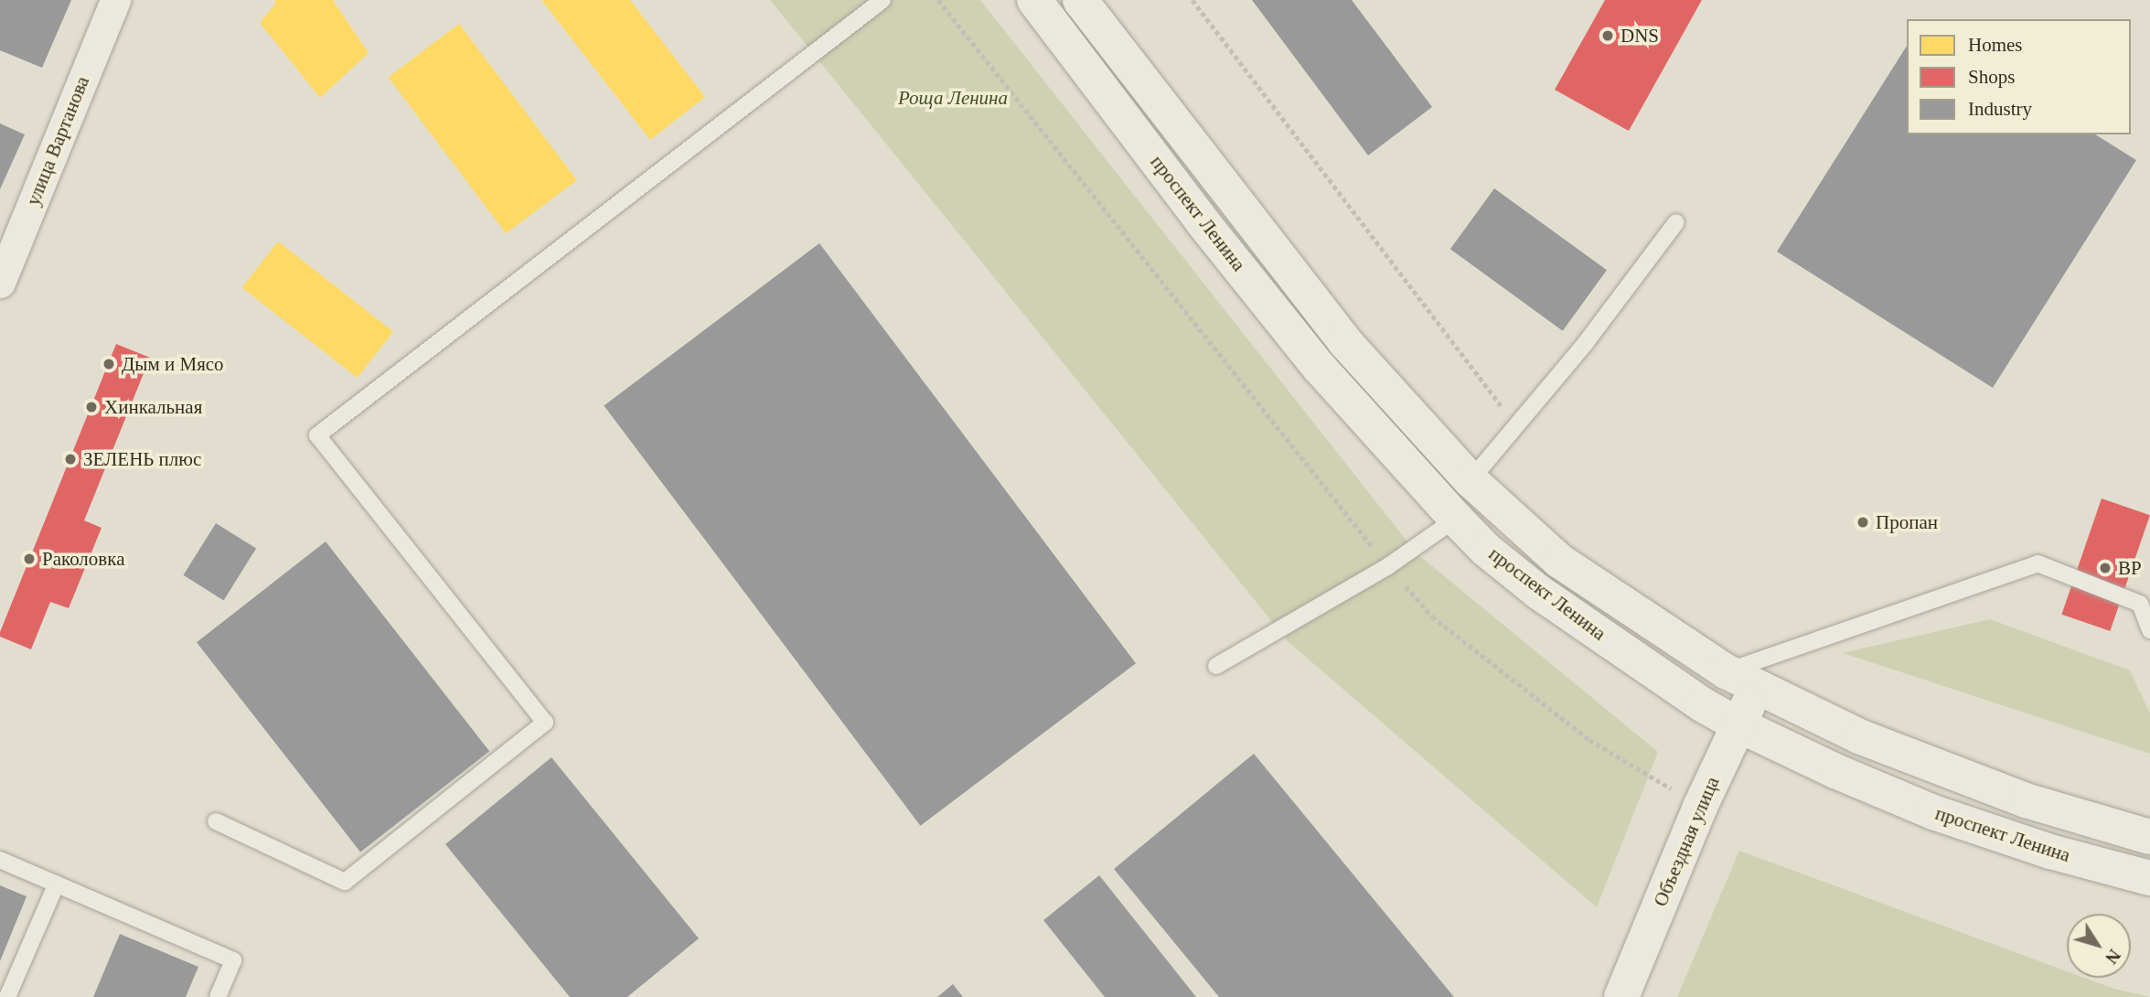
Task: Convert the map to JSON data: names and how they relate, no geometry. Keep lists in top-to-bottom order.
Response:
{
  "streets": {
    "main road": ["проспект Ленина", "Объездная улица"],
    "street": ["улица Вартанова"]
  },
  "crossings": [
    ["проспект Ленина", "Объездная улица"]
  ],
  "parks": ["Роща Ленина"],
  "places": [
    "DNS",
    "Дым и Мясо",
    "Хинкальная",
    "ЗЕЛЕНЬ плюс",
    "Пропан",
    "Раколовка",
    "BP"
  ],
  "legend": ["Homes", "Shops", "Industry"],
  "north": "bottom right"
}
